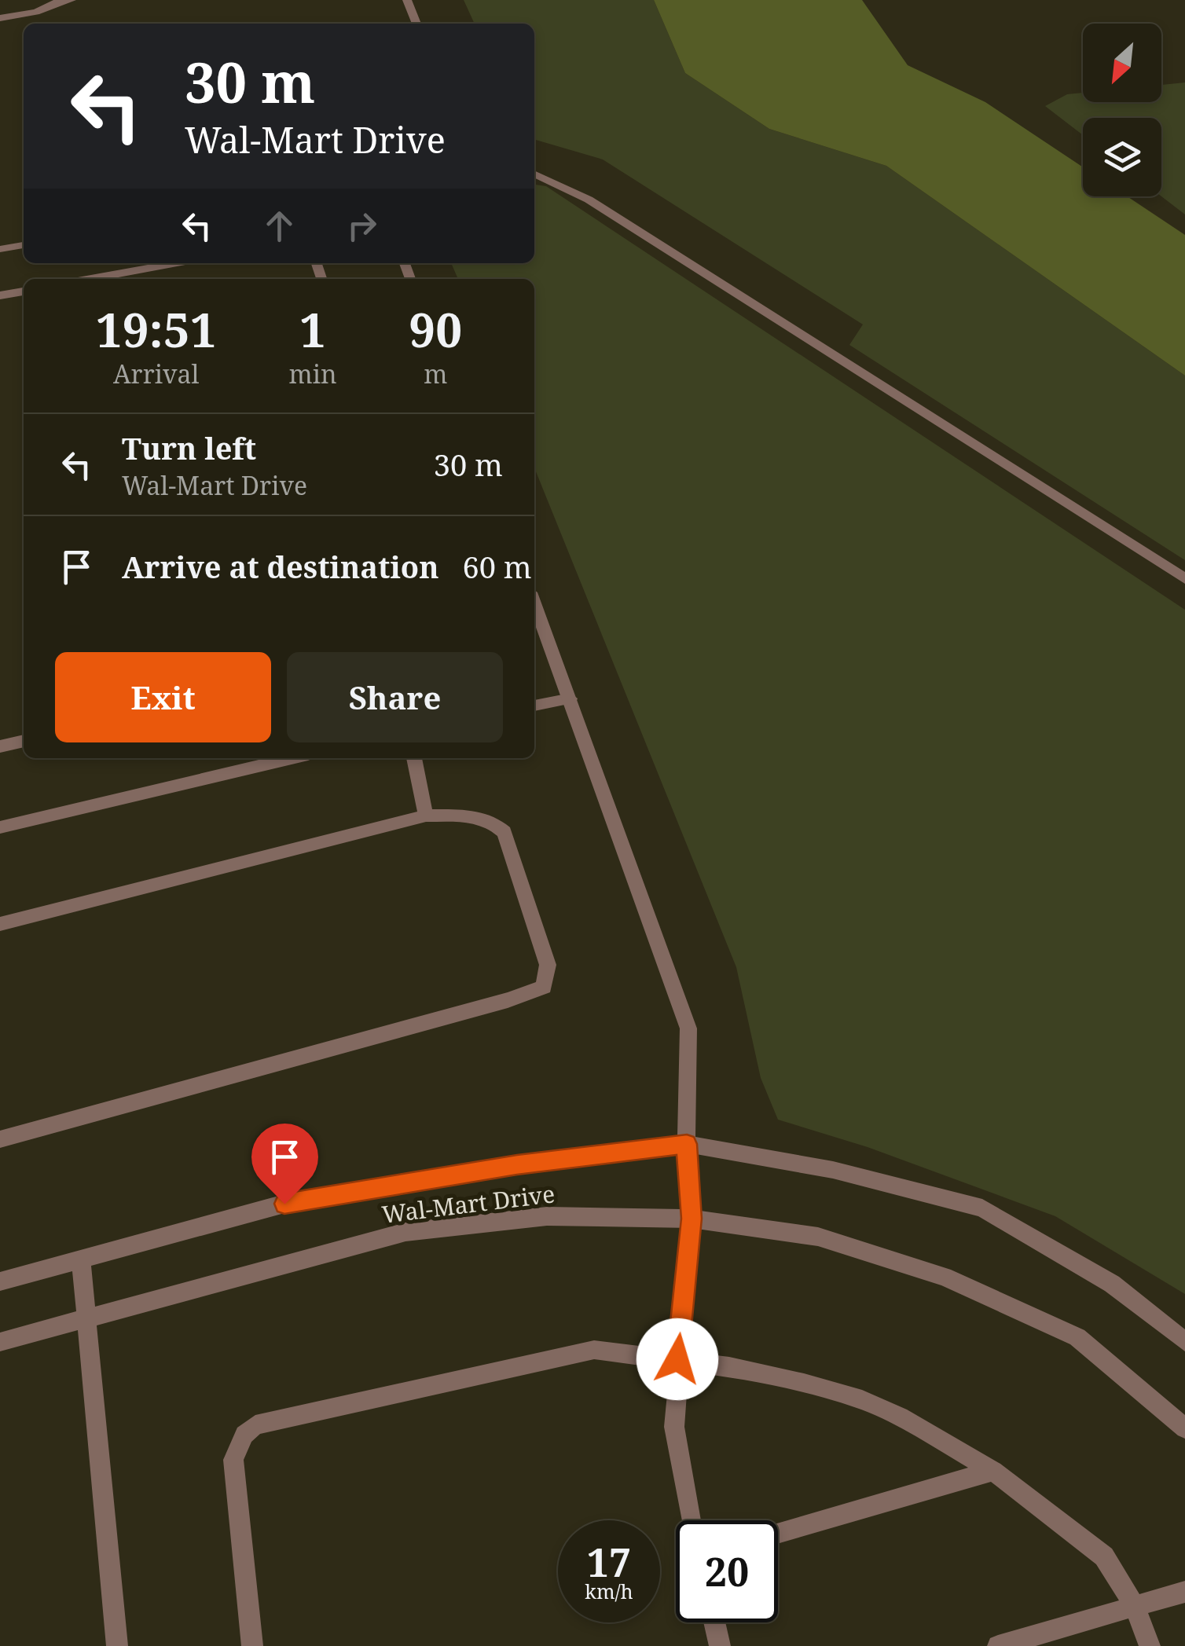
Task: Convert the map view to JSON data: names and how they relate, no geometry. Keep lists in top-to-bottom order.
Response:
{
  "streets": {
    "street": ["Wal-Mart Drive"]
  },
  "north": "bottom left",
  "page": {
    "turn": ["30 m", "Wal-Mart Drive"],
    "eta": [
      "19:51",
      "Arrival",
      "1",
      "min",
      "90",
      "m"
    ],
    "list": [
      {
        "name": "Turn left",
        "note": "Wal-Mart Drive",
        "value": "30 m"
      },
      {
        "name": "Arrive at destination",
        "value": "60 m"
      }
    ],
    "buttons": ["Exit", "Share"],
    "speed": "17 km/h",
    "limit": "20"
  }
}
